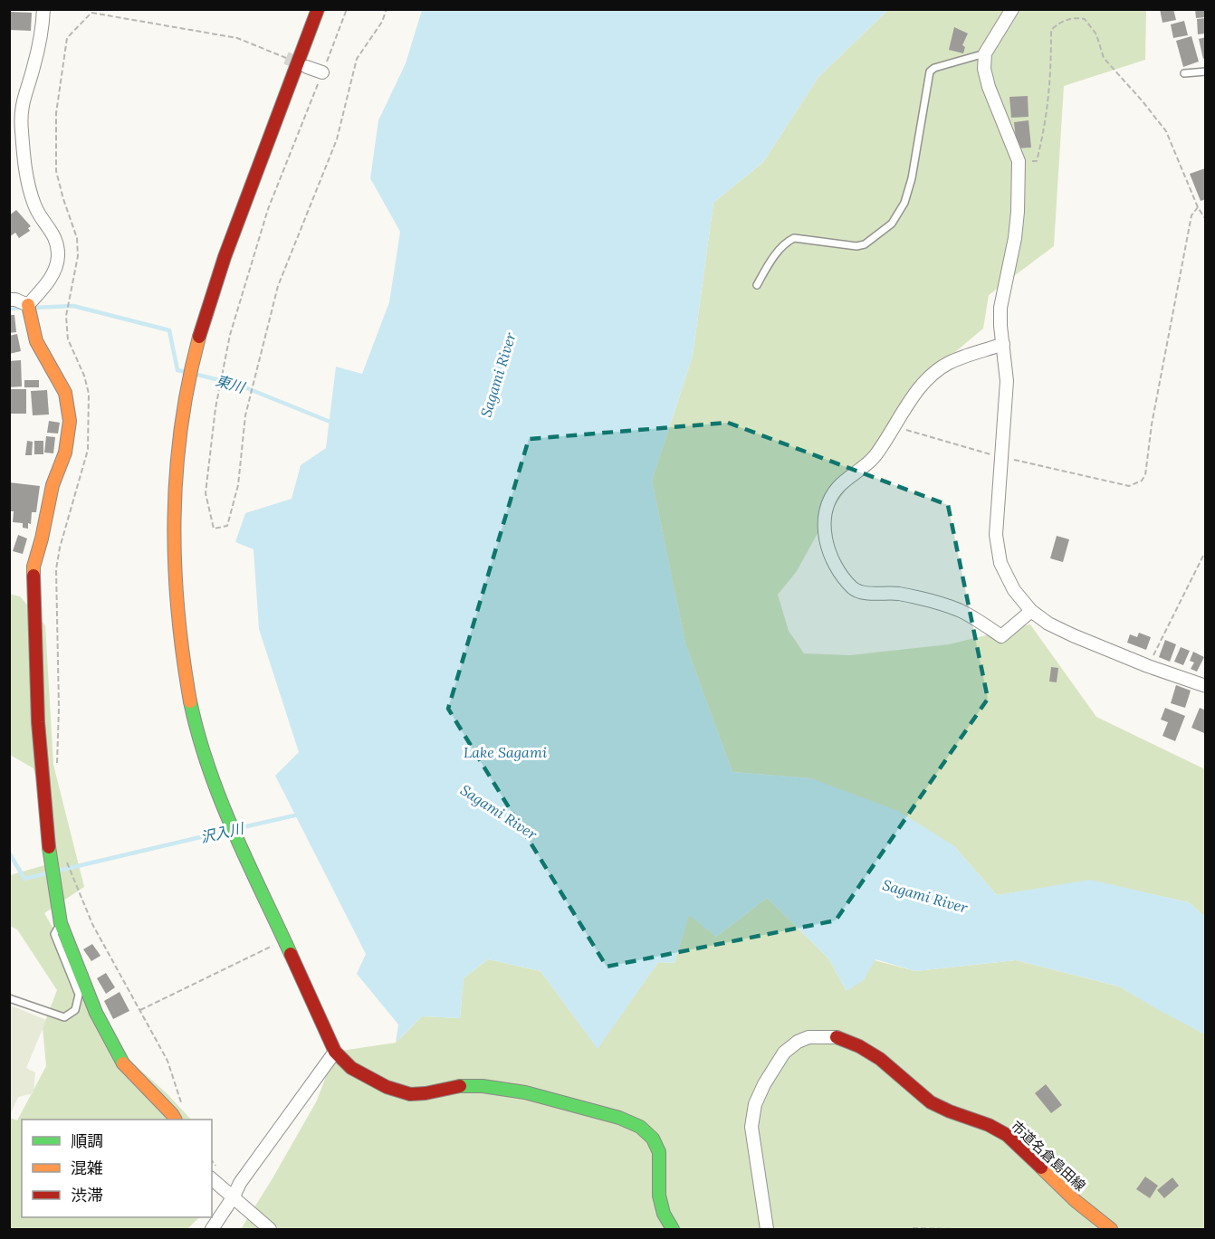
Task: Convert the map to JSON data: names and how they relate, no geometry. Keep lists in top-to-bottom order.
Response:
{
  "streets": {
    "street": ["市道名倉島田線"]
  },
  "water": [
    "Sagami River",
    "東川",
    "Lake Sagami",
    "沢入川"
  ],
  "legend": ["順調", "混雑", "渋滞"]
}
